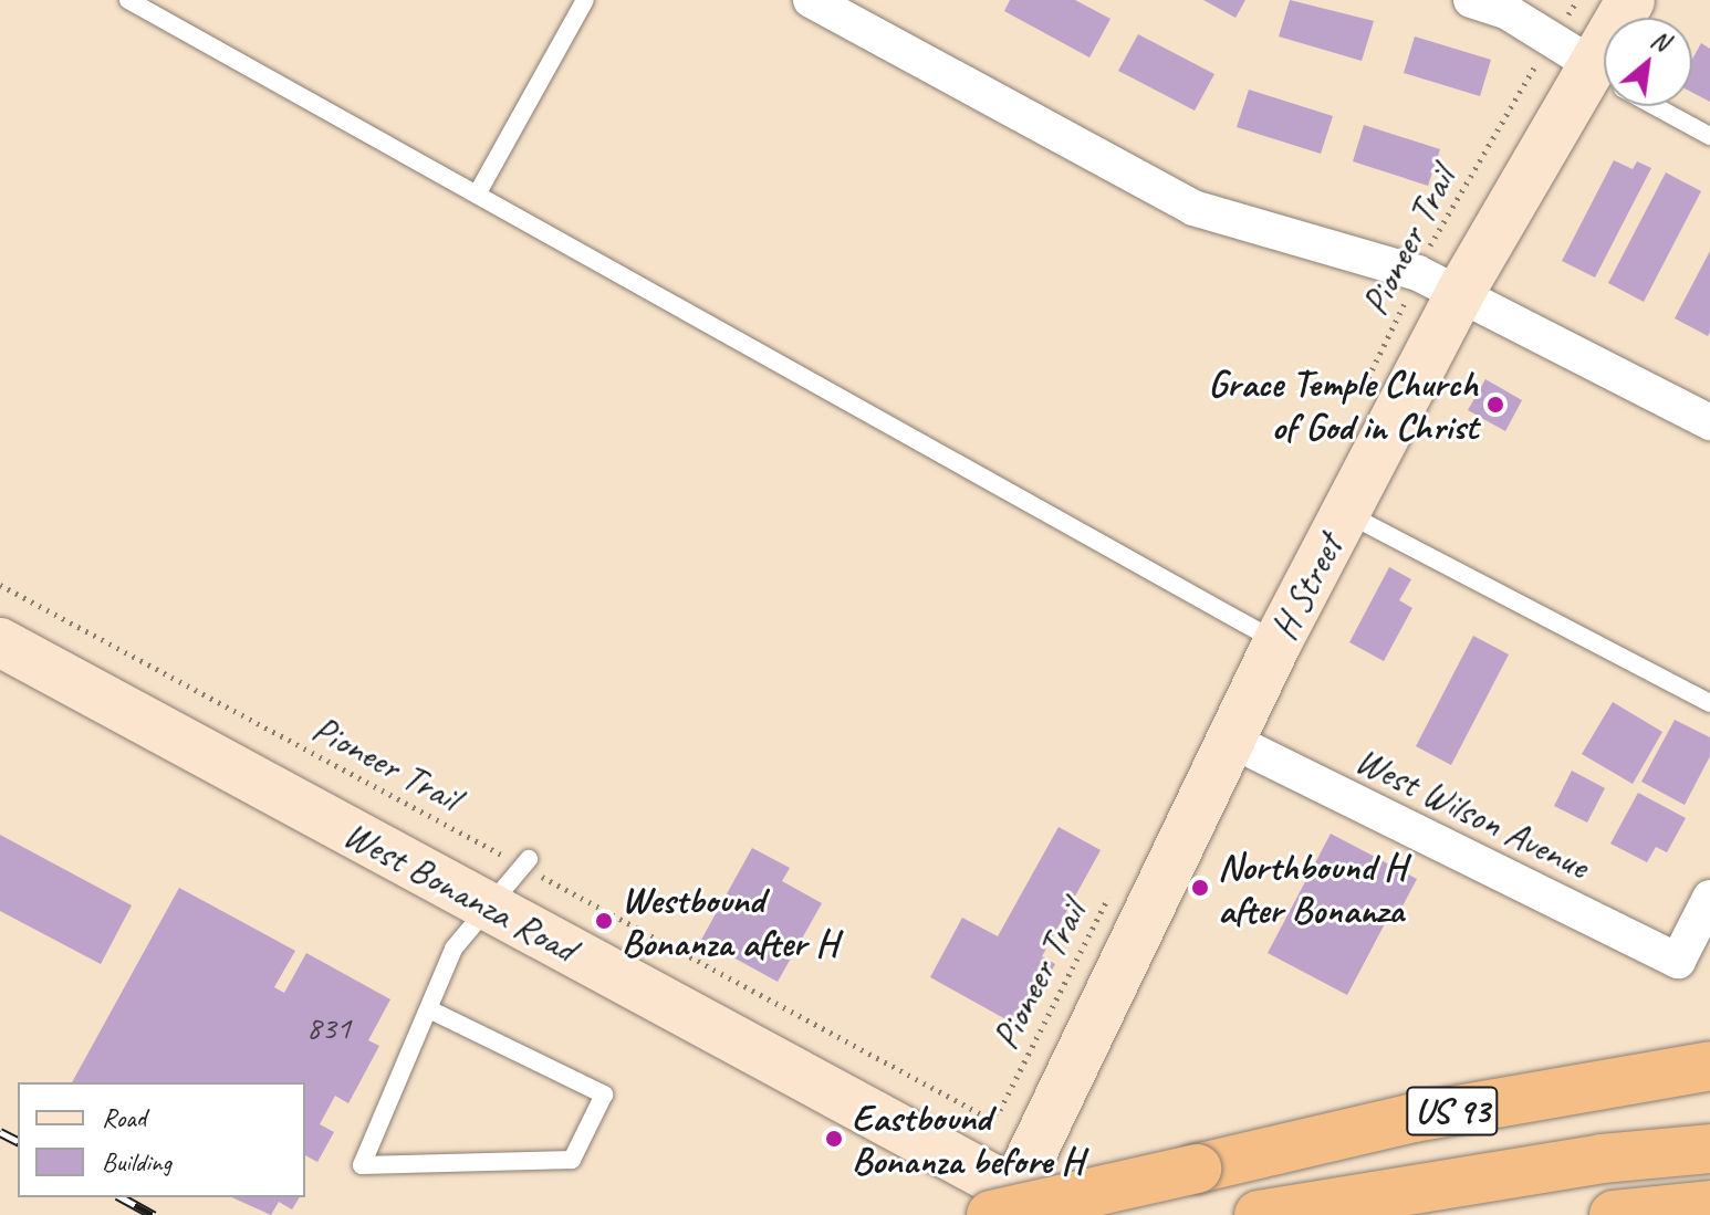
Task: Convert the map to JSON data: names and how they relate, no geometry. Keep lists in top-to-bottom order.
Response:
{
  "streets": {
    "highway": ["US 93"],
    "street": ["H Street", "West Wilson Avenue", "West Bonanza Road"],
    "path": ["Pioneer Trail"]
  },
  "crossings": [
    ["Pioneer Trail", "H Street"],
    ["H Street", "West Wilson Avenue"],
    ["H Street", "West Bonanza Road"],
    ["H Street", "US 93"],
    ["West Bonanza Road", "US 93"]
  ],
  "places": [
    "Grace Temple Church of God in Christ",
    "Northbound H after Bonanza",
    "Westbound Bonanza after H",
    "Eastbound Bonanza before H"
  ],
  "house_numbers": ["831"],
  "legend": ["Road", "Building"],
  "north": "top right"
}
